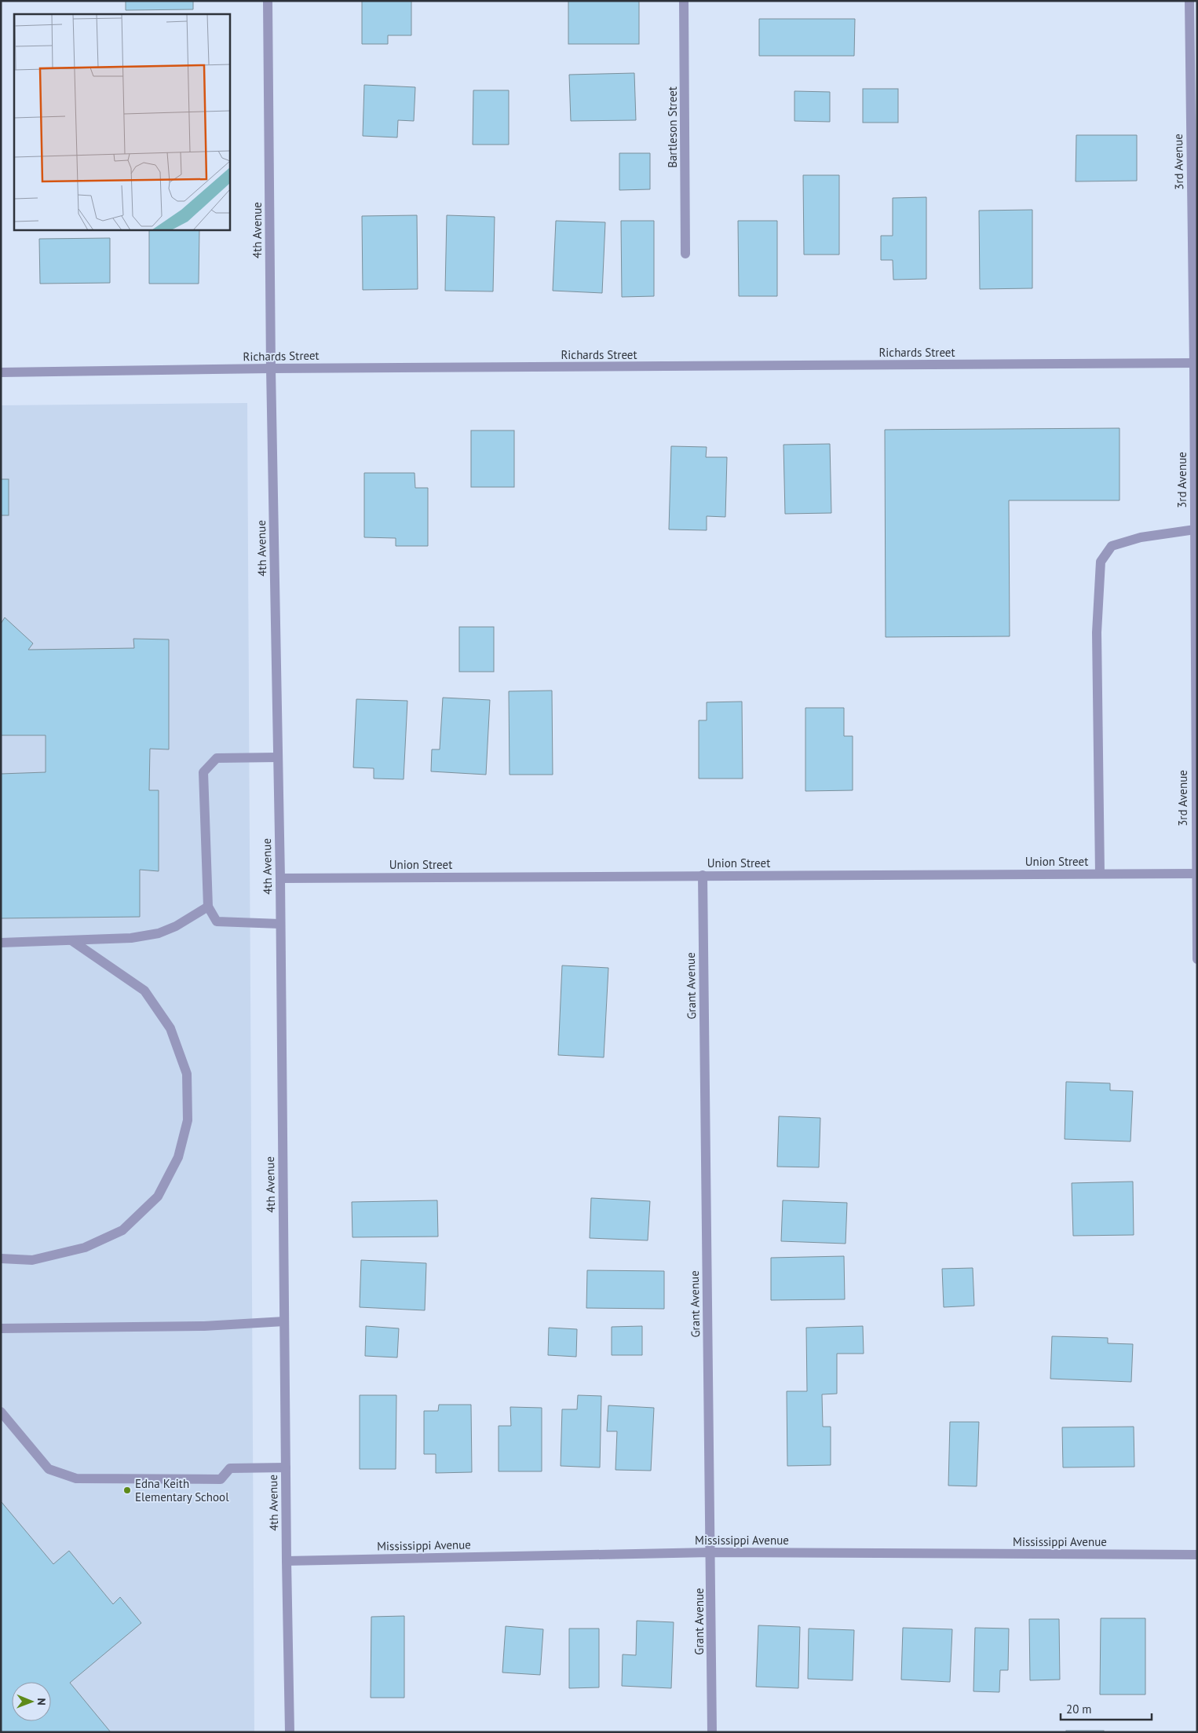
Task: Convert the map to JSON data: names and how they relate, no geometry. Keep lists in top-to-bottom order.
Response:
{
  "streets": {
    "street": [
      "Bartleson Street",
      "3rd Avenue",
      "4th Avenue",
      "Richards Street",
      "Union Street",
      "Grant Avenue",
      "Mississippi Avenue"
    ]
  },
  "crossings": [
    ["3rd Avenue", "Richards Street"],
    ["3rd Avenue", "Union Street"],
    ["4th Avenue", "Richards Street"],
    ["4th Avenue", "Union Street"],
    ["4th Avenue", "Mississippi Avenue"],
    ["Union Street", "Grant Avenue"],
    ["Grant Avenue", "Mississippi Avenue"]
  ],
  "places": ["Edna Keith Elementary School"],
  "scale_bar": "20 m",
  "north": "right"
}
